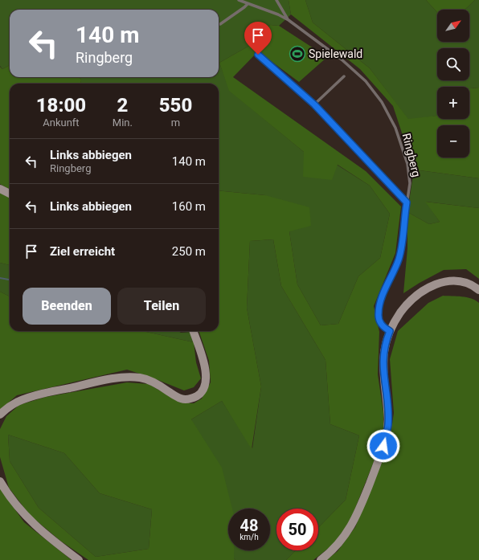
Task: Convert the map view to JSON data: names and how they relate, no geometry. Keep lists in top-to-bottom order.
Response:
{
  "streets": {
    "lane": ["Ringberg"]
  },
  "places": {
    "sports": ["Spielewald"]
  },
  "north": "top right",
  "page": {
    "map_buttons": ["+", "−"],
    "turn": ["140 m", "Ringberg"],
    "eta": [
      "18:00",
      "Ankunft",
      "2",
      "Min.",
      "550",
      "m"
    ],
    "list": [
      {
        "name": "Links abbiegen",
        "note": "Ringberg",
        "value": "140 m"
      },
      {
        "name": "Links abbiegen",
        "value": "160 m"
      },
      {
        "name": "Ziel erreicht",
        "value": "250 m"
      }
    ],
    "buttons": ["Beenden", "Teilen"],
    "speed": "48 km/h",
    "limit": "50"
  }
}
